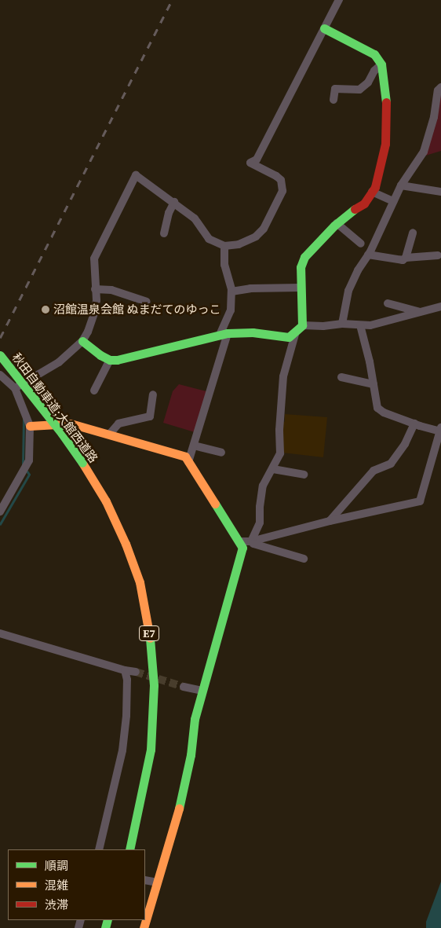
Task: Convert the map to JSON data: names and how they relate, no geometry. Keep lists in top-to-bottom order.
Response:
{
  "streets": {
    "main road": ["秋田自動車道;大館西道路", "E7"]
  },
  "places": ["沼館温泉会館 ぬまだてのゆっこ"],
  "legend": ["順調", "混雑", "渋滞"]
}
